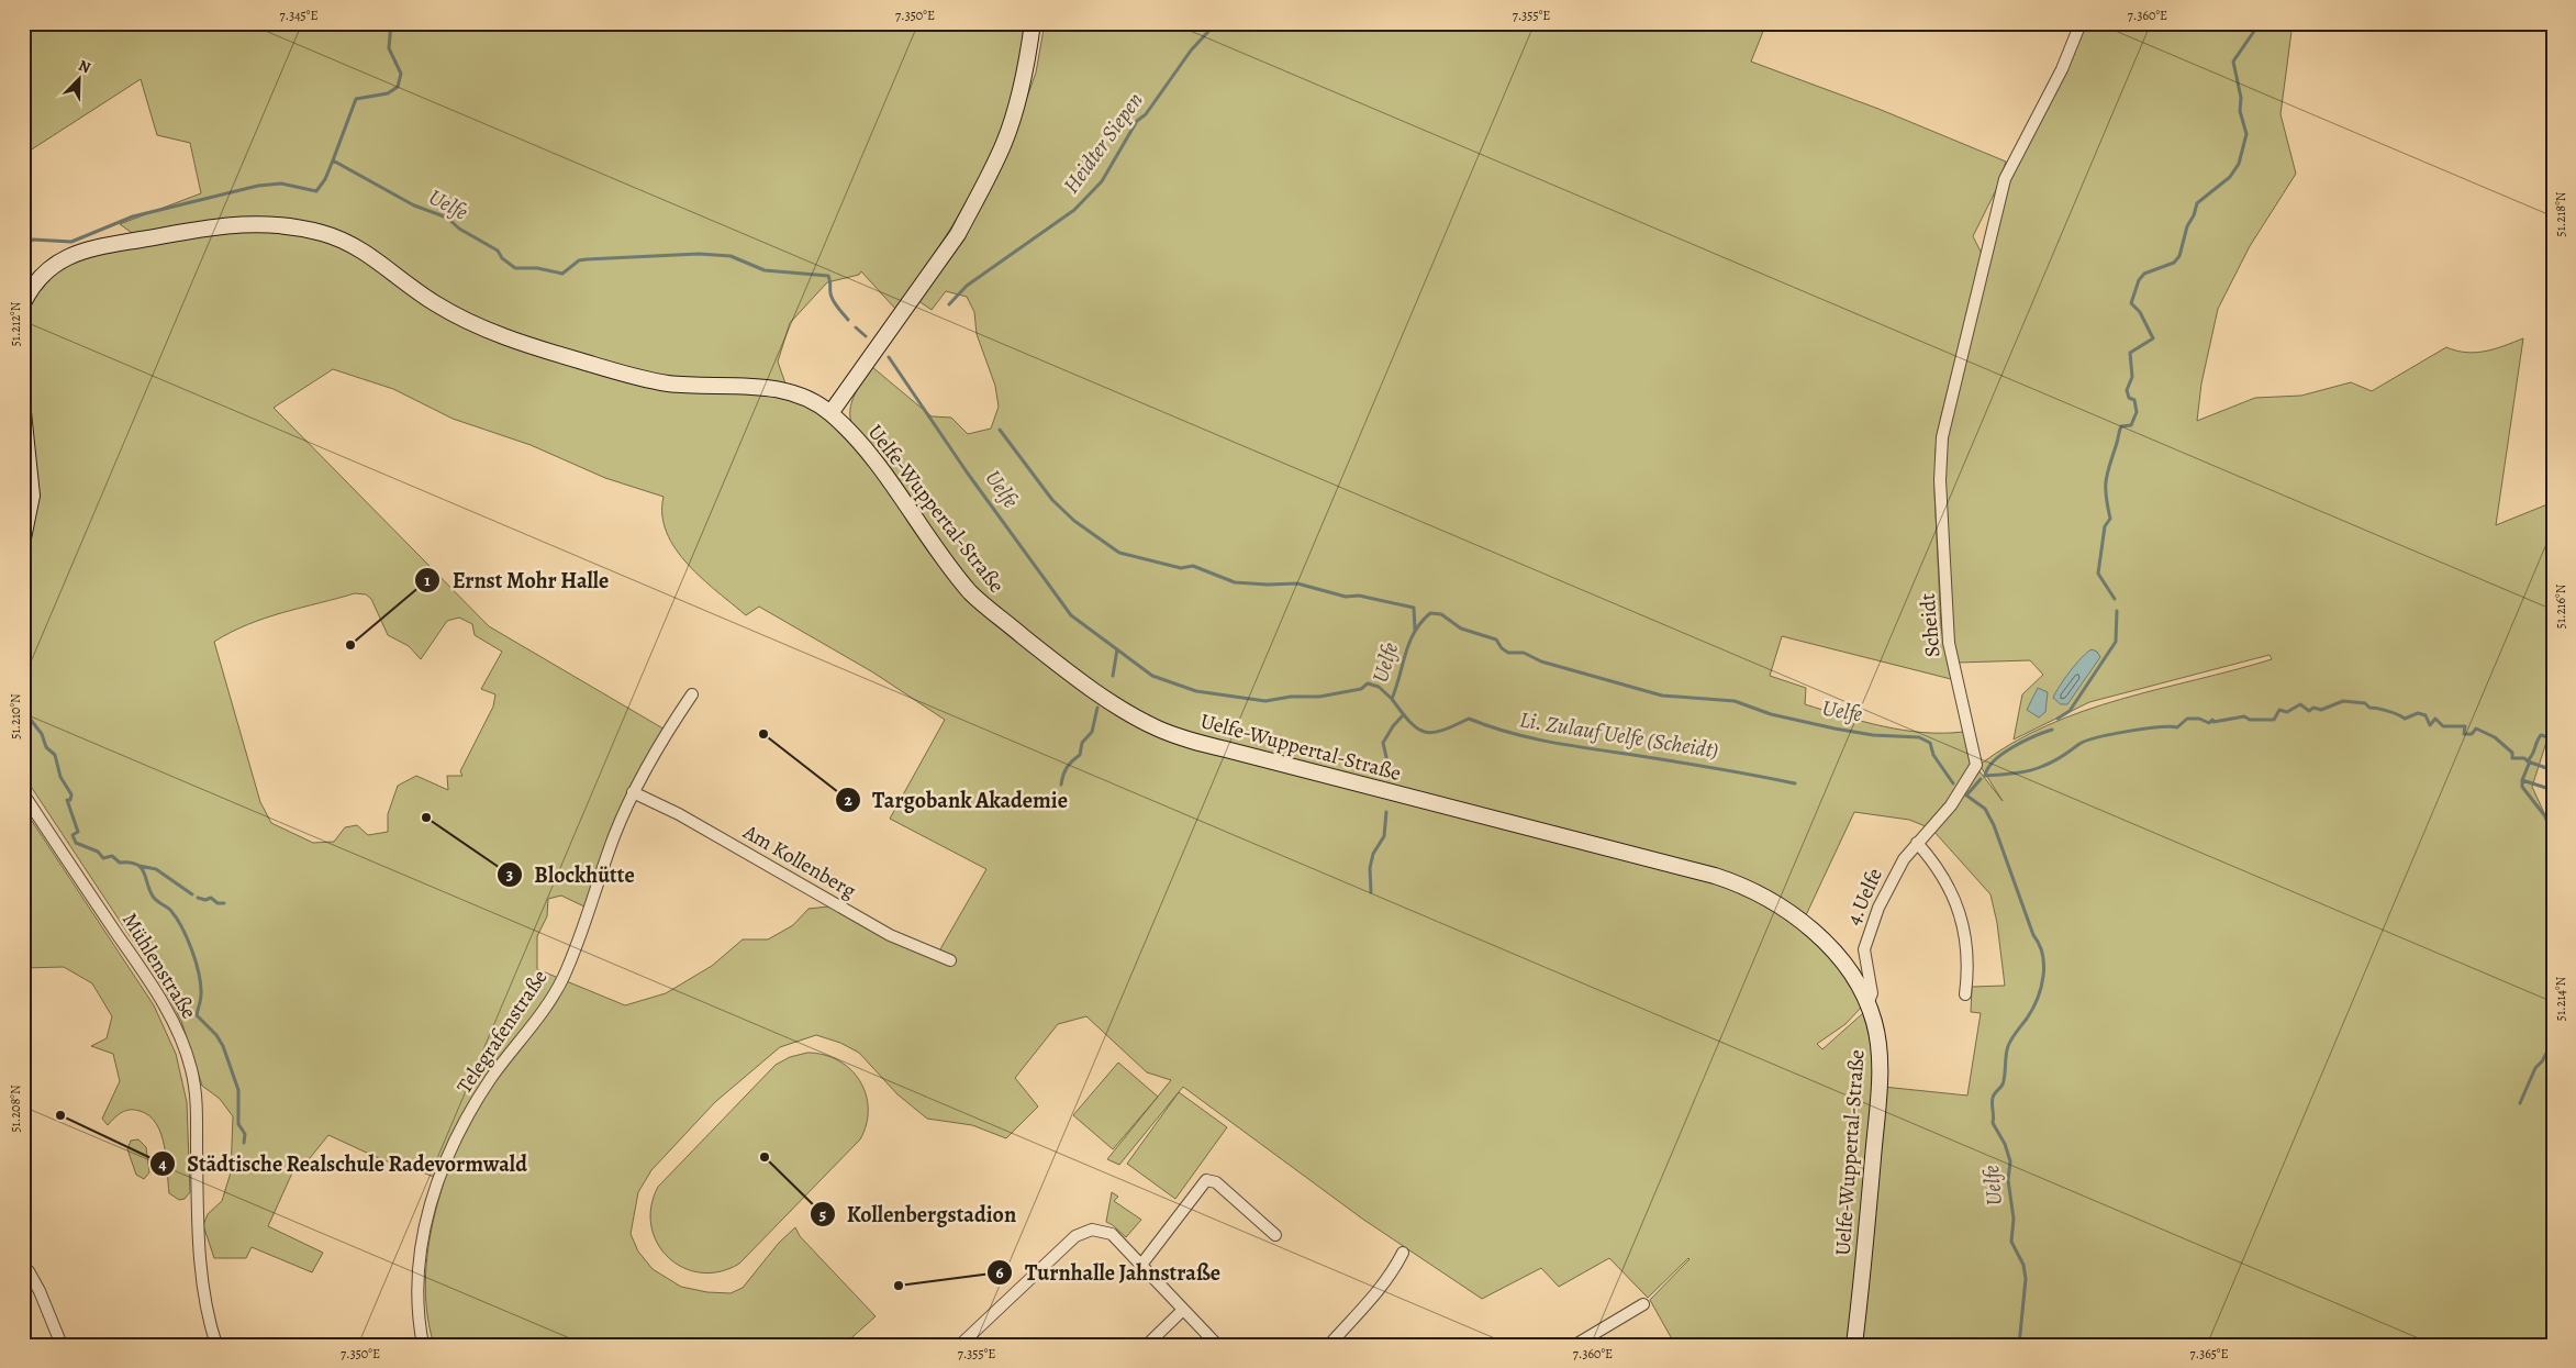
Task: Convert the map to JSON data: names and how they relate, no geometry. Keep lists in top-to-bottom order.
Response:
{
  "streets": {
    "main road": ["Uelfe-Wuppertal-Straße"],
    "street": [
      "Scheidt",
      "Am Kollenberg",
      "4.Uelfe",
      "Mühlenstraße",
      "Telegrafenstraße"
    ]
  },
  "crossings": [
    ["Uelfe-Wuppertal-Straße", "4.Uelfe"],
    ["Scheidt", "4.Uelfe"],
    ["Am Kollenberg", "Telegrafenstraße"]
  ],
  "water": ["Heidter Siepen", "Uelfe", "Li. Zulauf Uelfe (Scheidt)"],
  "places": [
    "Ernst Mohr Halle",
    "Targobank Akademie",
    "Blockhütte",
    "Städtische Realschule Radevormwald",
    "Kollenbergstadion",
    "Turnhalle Jahnstraße"
  ],
  "north": "top right",
  "coordinates": [
    "7.345°E",
    "7.350°E",
    "7.355°E",
    "7.360°E",
    "51.218°N",
    "51.212°N",
    "51.216°N",
    "51.210°N",
    "51.214°N",
    "51.208°N",
    "7.365°E"
  ]
}
